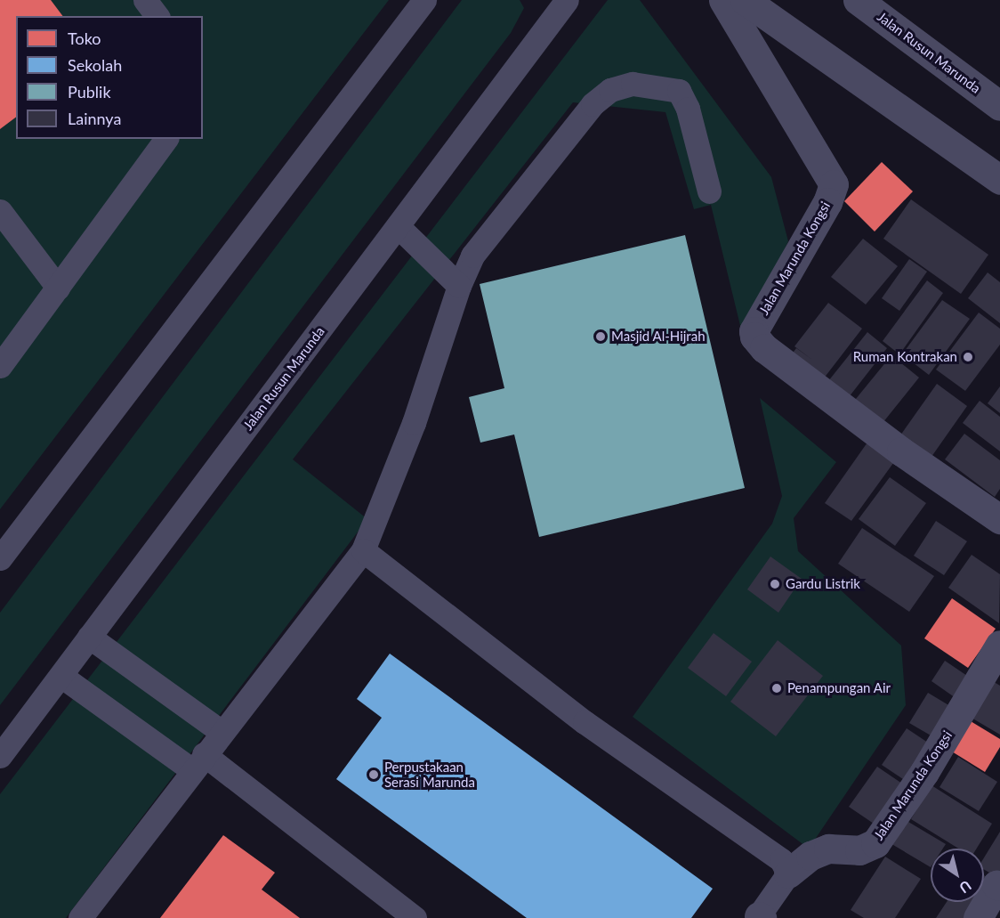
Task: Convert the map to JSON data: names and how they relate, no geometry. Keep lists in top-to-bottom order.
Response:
{
  "streets": {
    "street": ["Jalan Rusun Marunda", "Jalan Marunda Kongsi"]
  },
  "places": [
    "Masjid Al-Hijrah",
    "Ruman Kontrakan",
    "Gardu Listrik",
    "Penampungan Air",
    "Perpustakaan Serasi Marunda"
  ],
  "legend": [
    "Toko",
    "Sekolah",
    "Publik",
    "Lainnya"
  ],
  "north": "bottom right"
}
